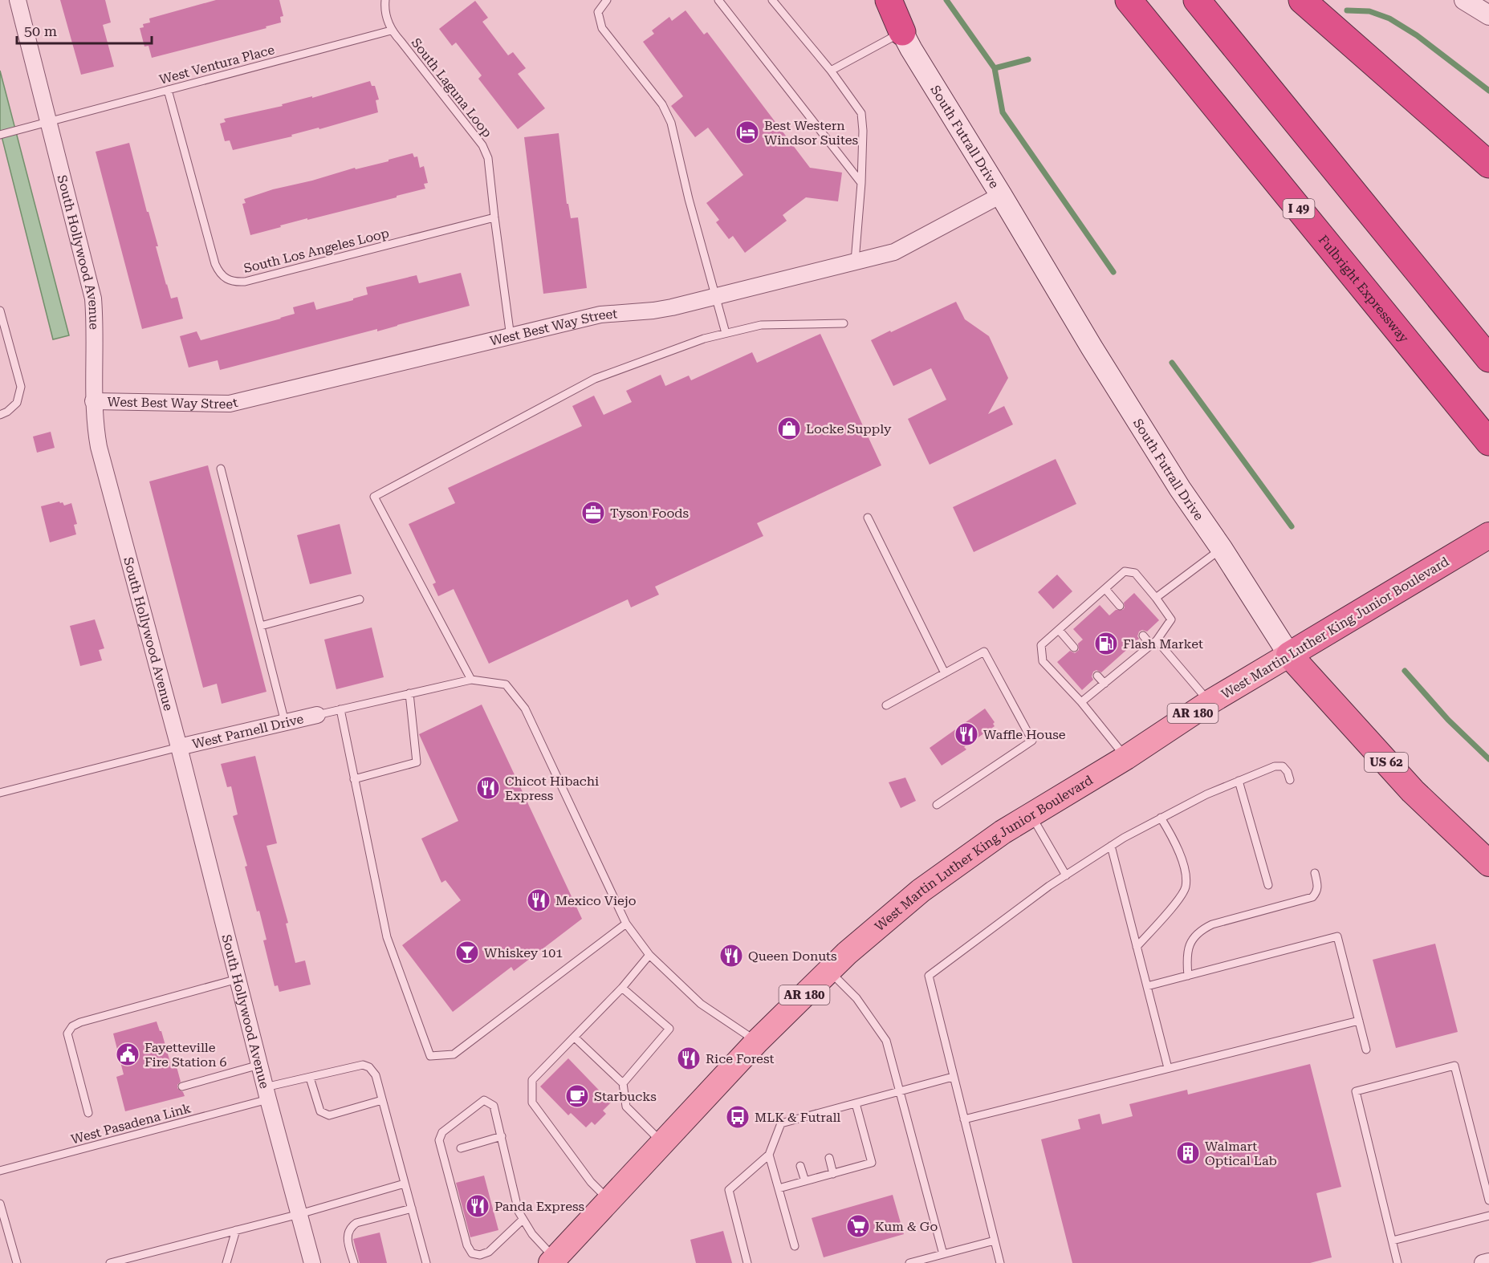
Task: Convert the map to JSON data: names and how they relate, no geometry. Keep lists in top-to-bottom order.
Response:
{
  "streets": {
    "highway": [
      "South Futrall Drive",
      "I 49",
      "Fulbright Expressway",
      "West Martin Luther King Junior Boulevard",
      "US 62"
    ],
    "main road": ["AR 180"],
    "street": ["South Hollywood Avenue", "West Best Way Street", "West Parnell Drive"],
    "lane": [
      "West Ventura Place",
      "South Laguna Loop",
      "South Los Angeles Loop",
      "West Pasadena Link"
    ]
  },
  "crossings": [
    ["West Ventura Place", "South Laguna Loop"],
    ["West Ventura Place", "South Los Angeles Loop"],
    ["West Ventura Place", "South Hollywood Avenue"],
    ["South Laguna Loop", "South Los Angeles Loop"],
    ["South Laguna Loop", "West Best Way Street"],
    ["South Futrall Drive", "West Best Way Street"],
    ["South Futrall Drive", "West Martin Luther King Junior Boulevard"],
    ["South Hollywood Avenue", "West Best Way Street"],
    ["South Hollywood Avenue", "West Parnell Drive"],
    ["South Hollywood Avenue", "West Pasadena Link"]
  ],
  "places": {
    "hotel": ["Best Western Windsor Suites"],
    "shop": ["Locke Supply"],
    "office": ["Tyson Foods"],
    "fuel station": ["Flash Market"],
    "restaurant": [
      "Waffle House",
      "Chicot Hibachi Express",
      "Mexico Viejo",
      "Queen Donuts",
      "Rice Forest",
      "Panda Express"
    ],
    "bar": ["Whiskey 101"],
    "public building": ["Fayetteville Fire Station 6"],
    "cafe": ["Starbucks"],
    "bus stop": ["MLK & Futrall"],
    "building": ["Walmart Optical Lab"],
    "supermarket": ["Kum & Go"]
  },
  "scale_bar": "50 m"
}
